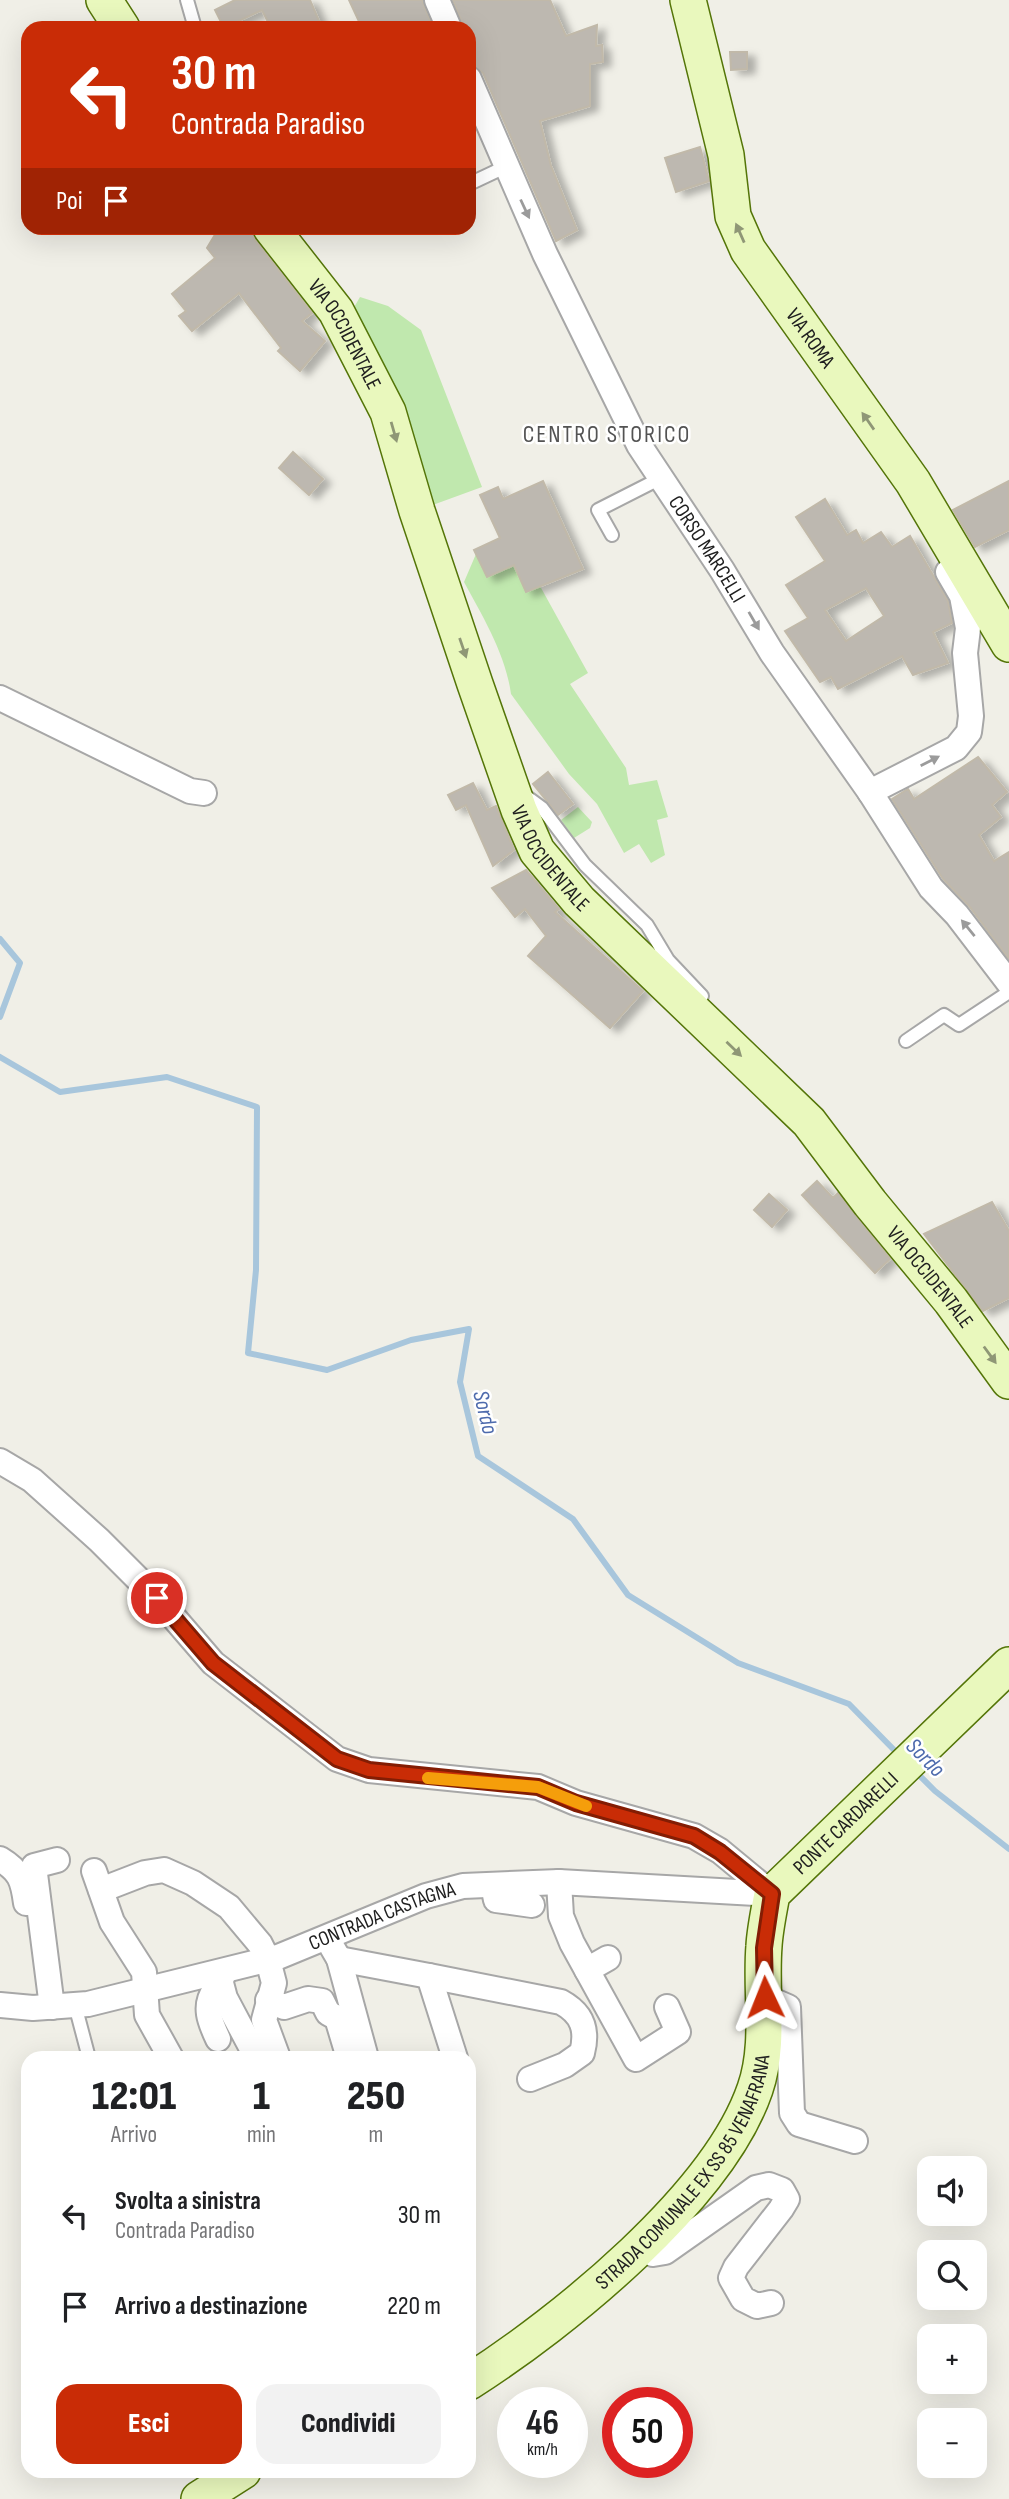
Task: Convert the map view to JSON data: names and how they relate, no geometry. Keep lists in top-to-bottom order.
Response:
{
  "streets": {
    "main road": [
      "VIA OCCIDENTALE",
      "VIA ROMA",
      "PONTE CARDARELLI",
      "STRADA COMUNALE EX SS 85 VENAFRANA"
    ],
    "street": ["CORSO MARCELLI", "CONTRADA CASTAGNA"]
  },
  "crossings": [
    ["PONTE CARDARELLI", "CONTRADA CASTAGNA"],
    ["PONTE CARDARELLI", "STRADA COMUNALE EX SS 85 VENAFRANA"],
    ["CONTRADA CASTAGNA", "STRADA COMUNALE EX SS 85 VENAFRANA"]
  ],
  "one_way": ["VIA OCCIDENTALE", "VIA ROMA"],
  "districts": ["CENTRO STORICO"],
  "water": ["Sordo"],
  "page": {
    "turn": ["30 m", "Contrada Paradiso"],
    "then": "Poi",
    "eta": [
      "12:01",
      "Arrivo",
      "1",
      "min",
      "250",
      "m"
    ],
    "map_buttons": ["+", "−"],
    "list": [
      {
        "name": "Svolta a sinistra",
        "note": "Contrada Paradiso",
        "value": "30 m"
      },
      {
        "name": "Arrivo a destinazione",
        "value": "220 m"
      }
    ],
    "buttons": ["Esci", "Condividi"],
    "speed": "46 km/h",
    "limit": "50"
  }
}
